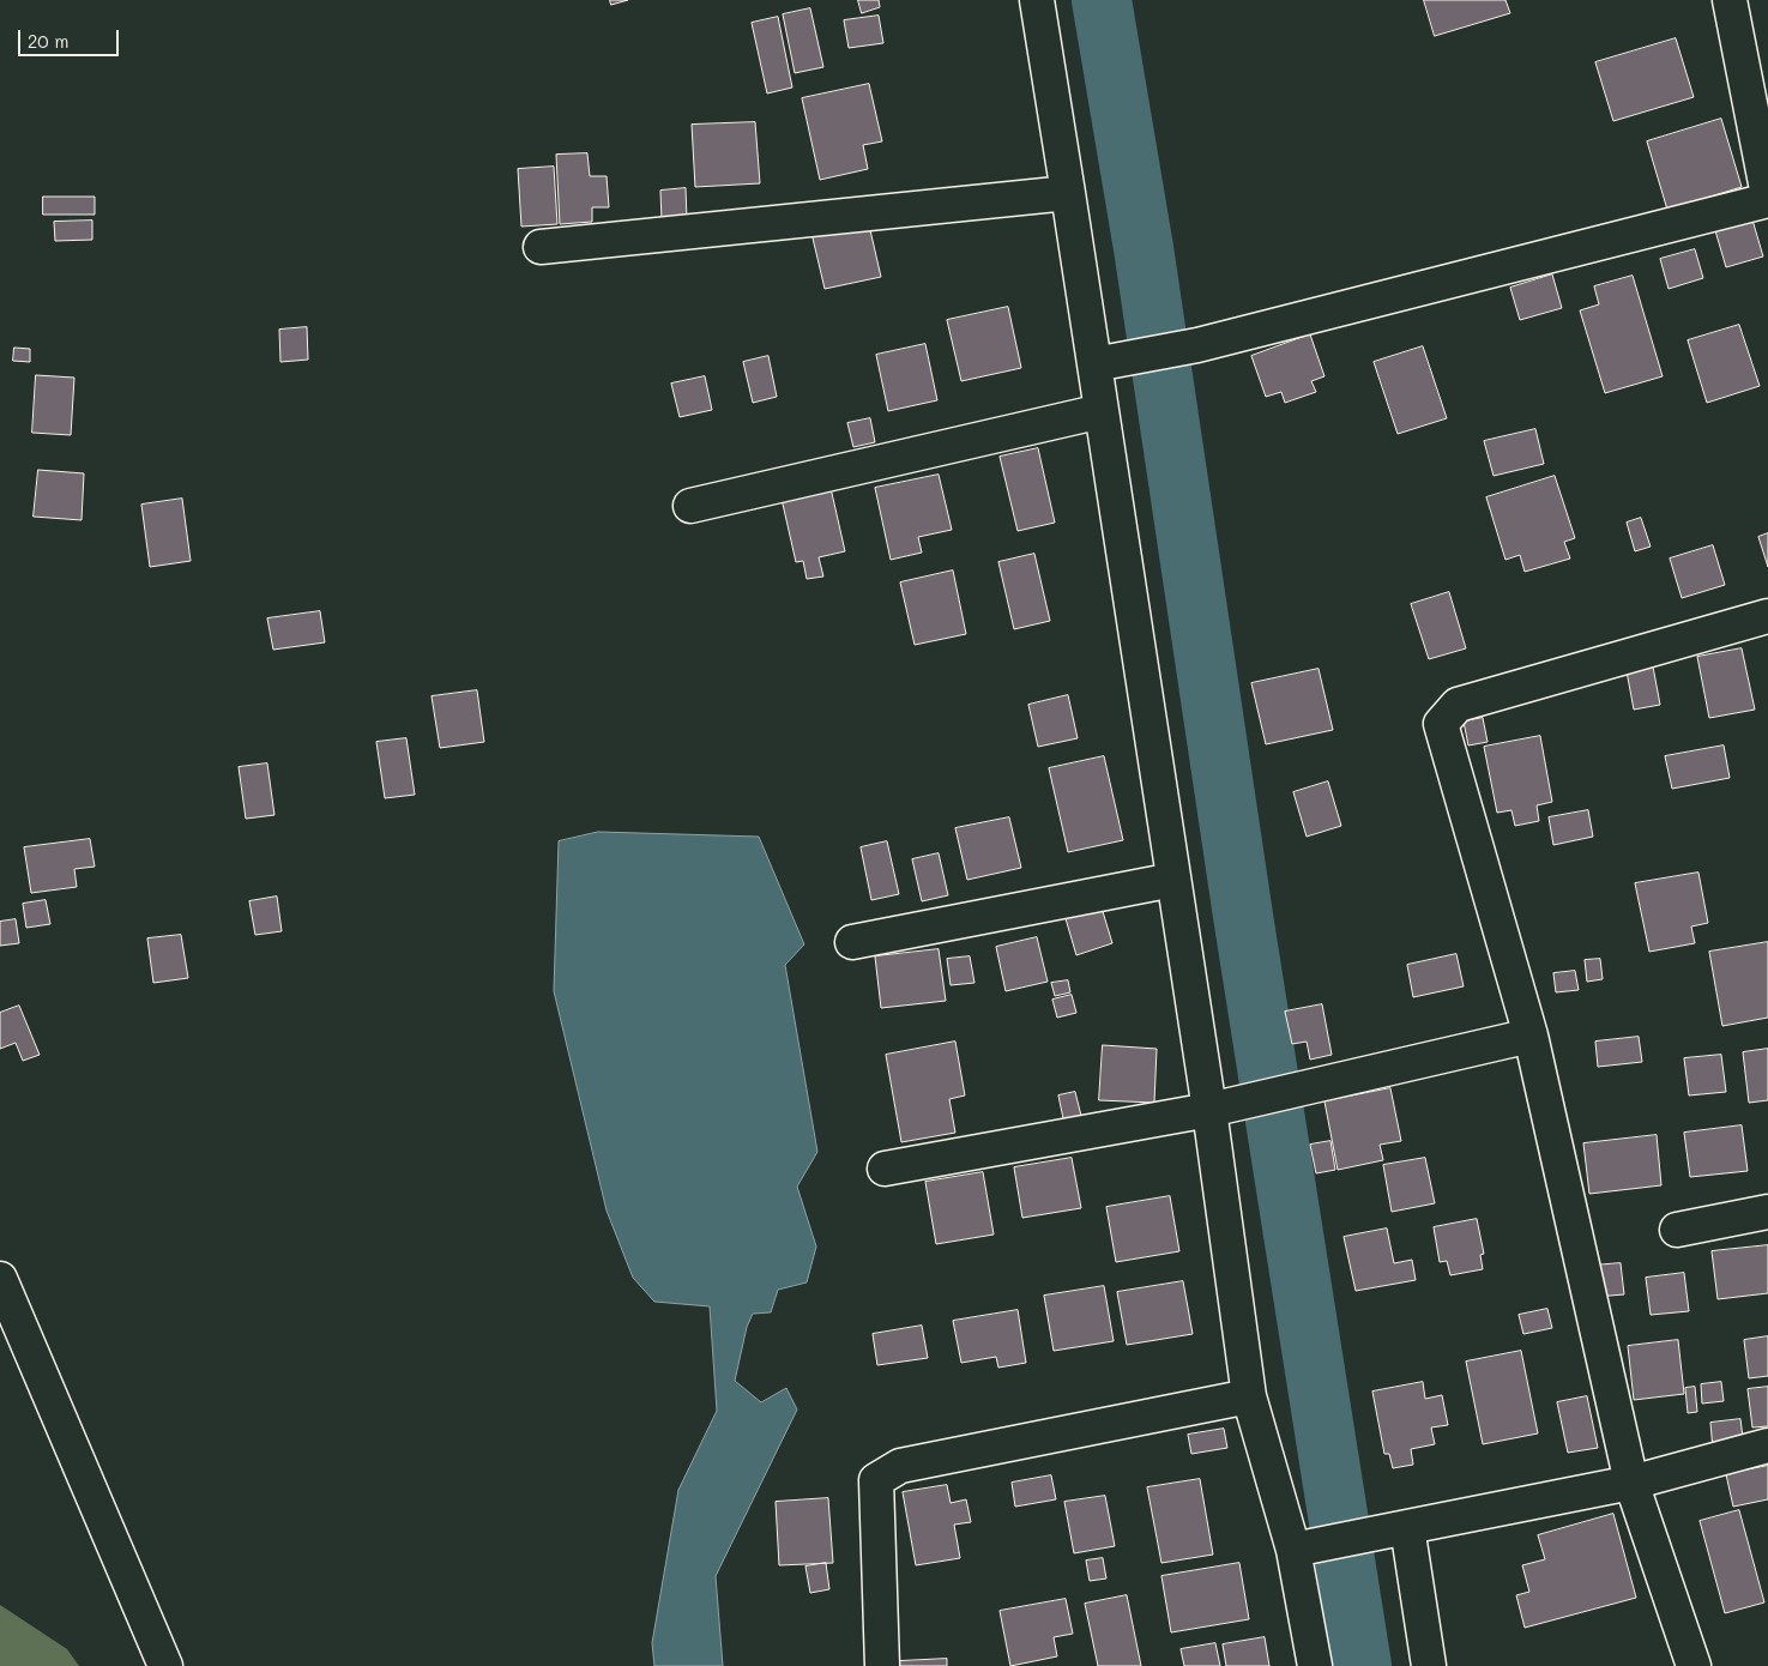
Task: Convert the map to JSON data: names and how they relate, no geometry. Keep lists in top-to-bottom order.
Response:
{
  "scale_bar": "20 m"
}
